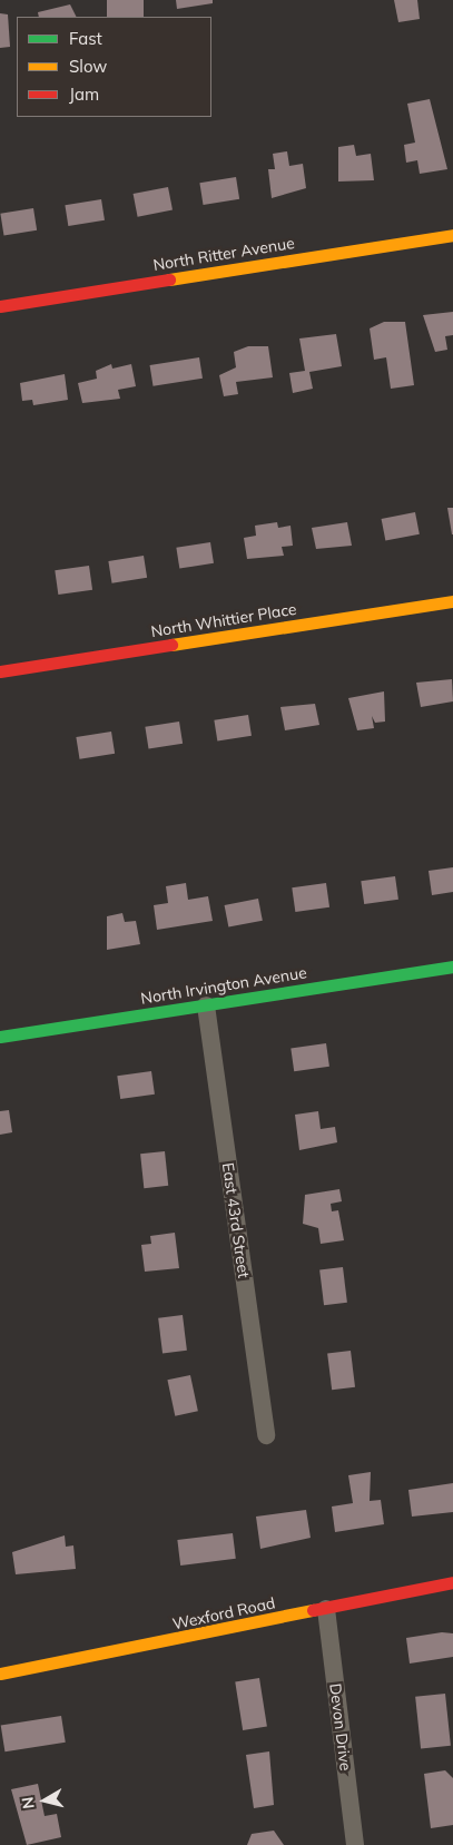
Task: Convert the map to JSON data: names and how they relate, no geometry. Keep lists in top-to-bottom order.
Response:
{
  "streets": {
    "street": [
      "North Ritter Avenue",
      "North Whittier Place",
      "North Irvington Avenue",
      "East 43rd Street",
      "Wexford Road",
      "Devon Drive"
    ]
  },
  "crossings": [
    ["North Irvington Avenue", "East 43rd Street"],
    ["Wexford Road", "Devon Drive"]
  ],
  "legend": ["Fast", "Slow", "Jam"],
  "north": "left"
}
